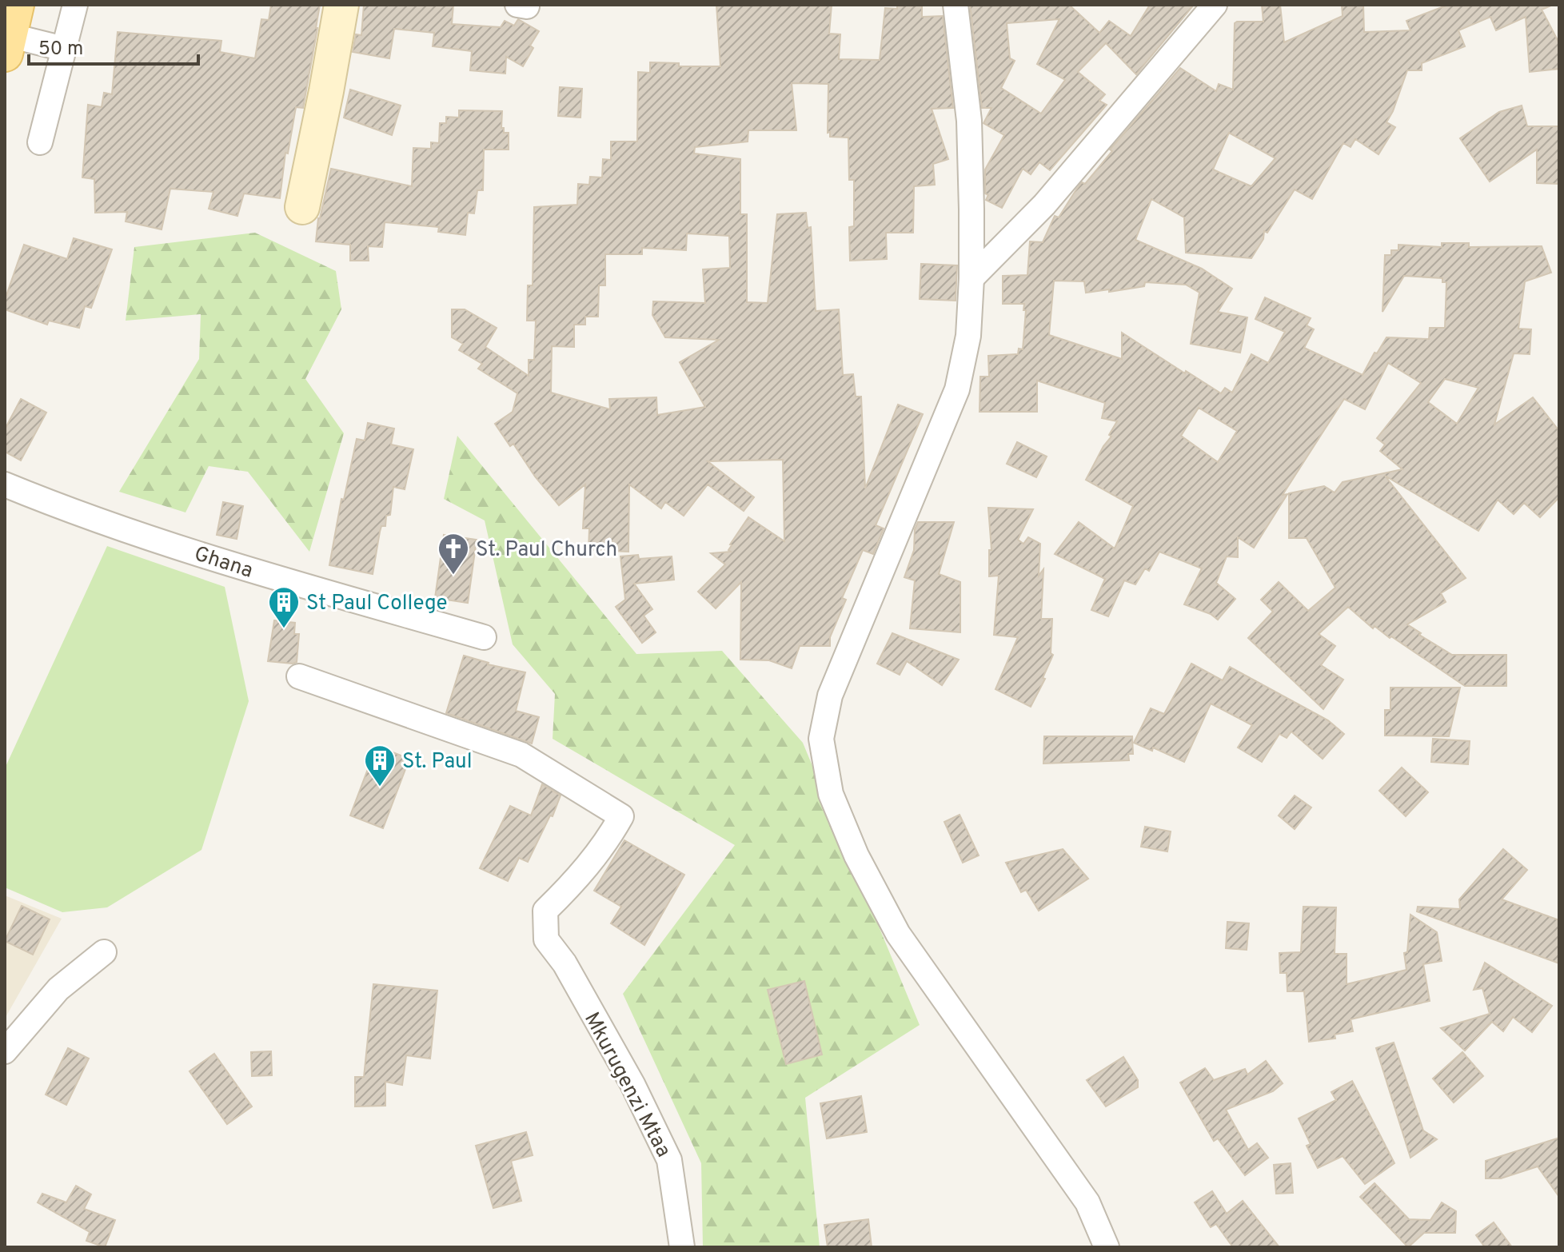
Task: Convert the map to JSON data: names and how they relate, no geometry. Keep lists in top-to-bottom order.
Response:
{
  "streets": {
    "street": ["Ghana", "Mkurugenzi Mtaa"]
  },
  "places": {
    "church": ["St. Paul Church"],
    "building": ["St Paul College", "St. Paul"]
  },
  "scale_bar": "50 m"
}
